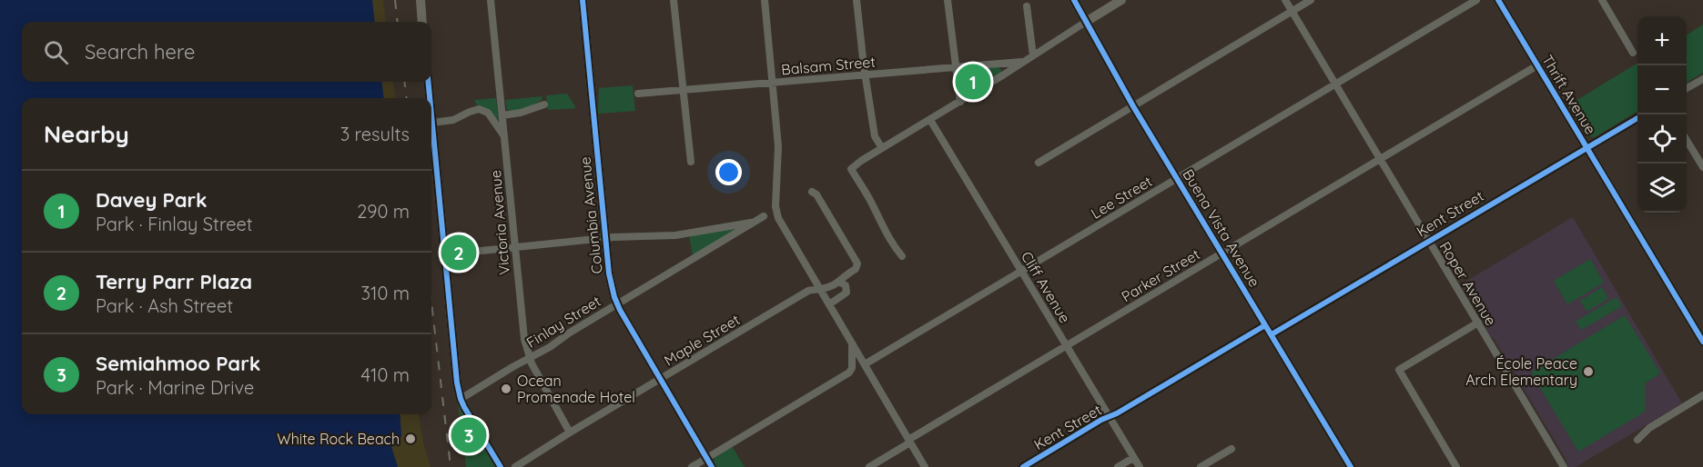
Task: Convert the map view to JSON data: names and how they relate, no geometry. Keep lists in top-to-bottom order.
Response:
{
  "streets": {
    "street": [
      "Balsam Street",
      "Thrift Avenue",
      "Lee Street",
      "Kent Street",
      "Columbia Avenue",
      "Victoria Avenue",
      "Buena Vista Avenue",
      "Parker Street",
      "Roper Avenue",
      "Cliff Avenue",
      "Finlay Street",
      "Maple Street"
    ]
  },
  "crossings": [
    ["Thrift Avenue", "Kent Street"],
    ["Thrift Avenue", "Parker Street"],
    ["Lee Street", "Buena Vista Avenue"],
    ["Lee Street", "Roper Avenue"],
    ["Lee Street", "Cliff Avenue"],
    ["Kent Street", "Buena Vista Avenue"],
    ["Kent Street", "Roper Avenue"],
    ["Kent Street", "Cliff Avenue"],
    ["Columbia Avenue", "Finlay Street"],
    ["Columbia Avenue", "Maple Street"],
    ["Victoria Avenue", "Finlay Street"],
    ["Victoria Avenue", "Maple Street"],
    ["Buena Vista Avenue", "Parker Street"],
    ["Parker Street", "Roper Avenue"],
    ["Parker Street", "Cliff Avenue"]
  ],
  "places": ["École Peace Arch Elementary", "Ocean Promenade Hotel", "White Rock Beach"],
  "page": {
    "map_buttons": ["+", "−"],
    "search": "Search here",
    "pins": ["1", "2", "3"],
    "heading": ["Nearby", "3 results"],
    "list": [
      {
        "mark": "1",
        "name": "Davey Park",
        "note": "Park · Finlay Street",
        "value": "290 m"
      },
      {
        "mark": "2",
        "name": "Terry Parr Plaza",
        "note": "Park · Ash Street",
        "value": "310 m"
      },
      {
        "mark": "3",
        "name": "Semiahmoo Park",
        "note": "Park · Marine Drive",
        "value": "410 m"
      }
    ]
  }
}
